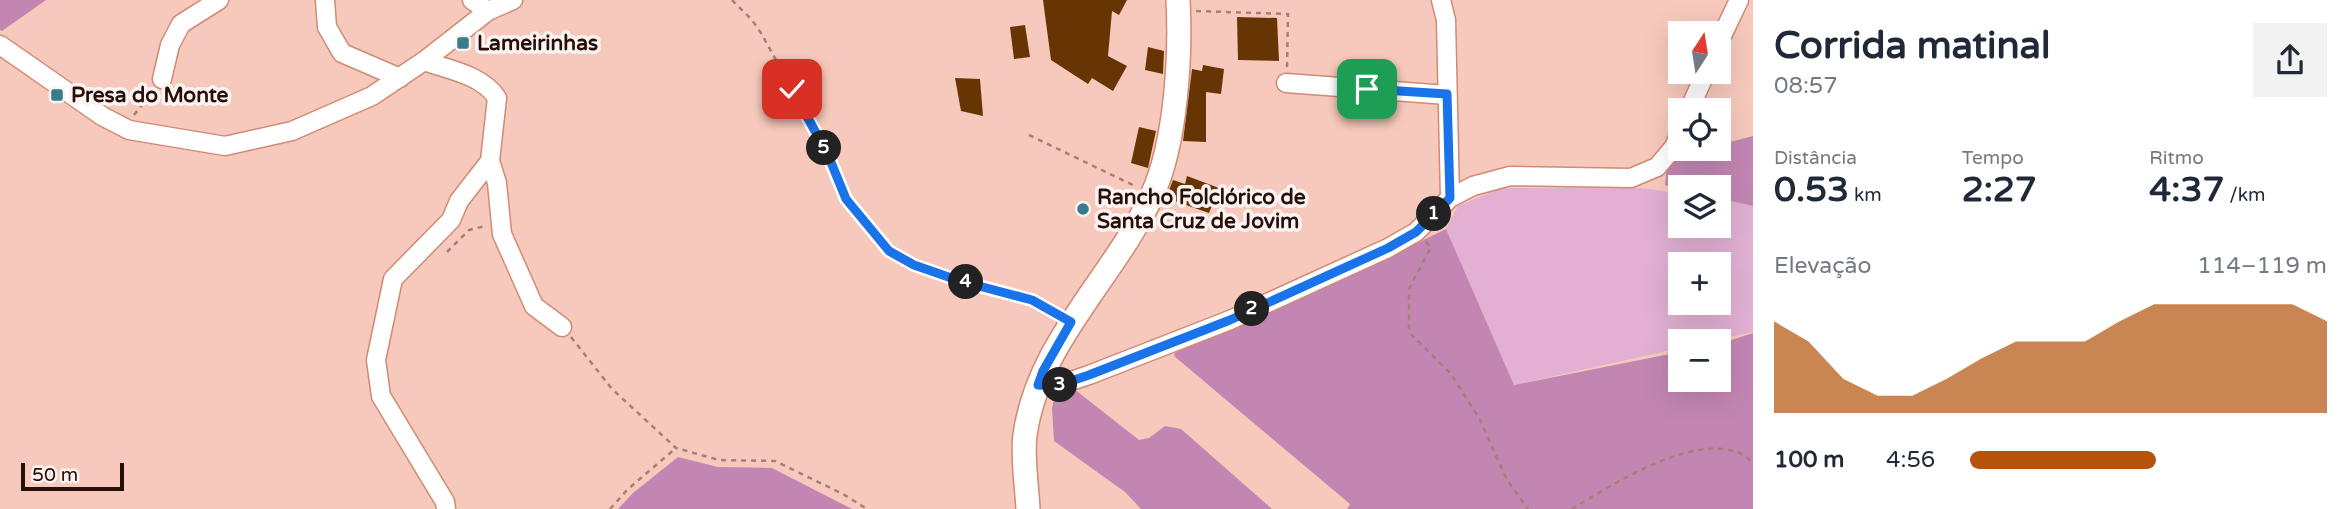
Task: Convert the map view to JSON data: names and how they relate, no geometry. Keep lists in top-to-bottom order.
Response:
{
  "places": {
    "transit": ["Lameirinhas", "Presa do Monte"],
    "other": ["Rancho Folclórico de Santa Cruz de Jovim"]
  },
  "scale_bar": "50 m",
  "north": "top",
  "page": {
    "heading": ["Corrida matinal", "08:57"],
    "map_buttons": ["+", "−"],
    "stats": [
      ["Distância", "0.53 km"],
      ["Tempo", "2:27"],
      ["Ritmo", "4:37 /km"]
    ],
    "pins": [
      "5",
      "1",
      "4",
      "2",
      "3"
    ],
    "chart": ["Elevação", "114–119 m"],
    "list": [
      {
        "name": "100 m",
        "note": "4:56"
      }
    ],
    "scale": "50 m"
  }
}
